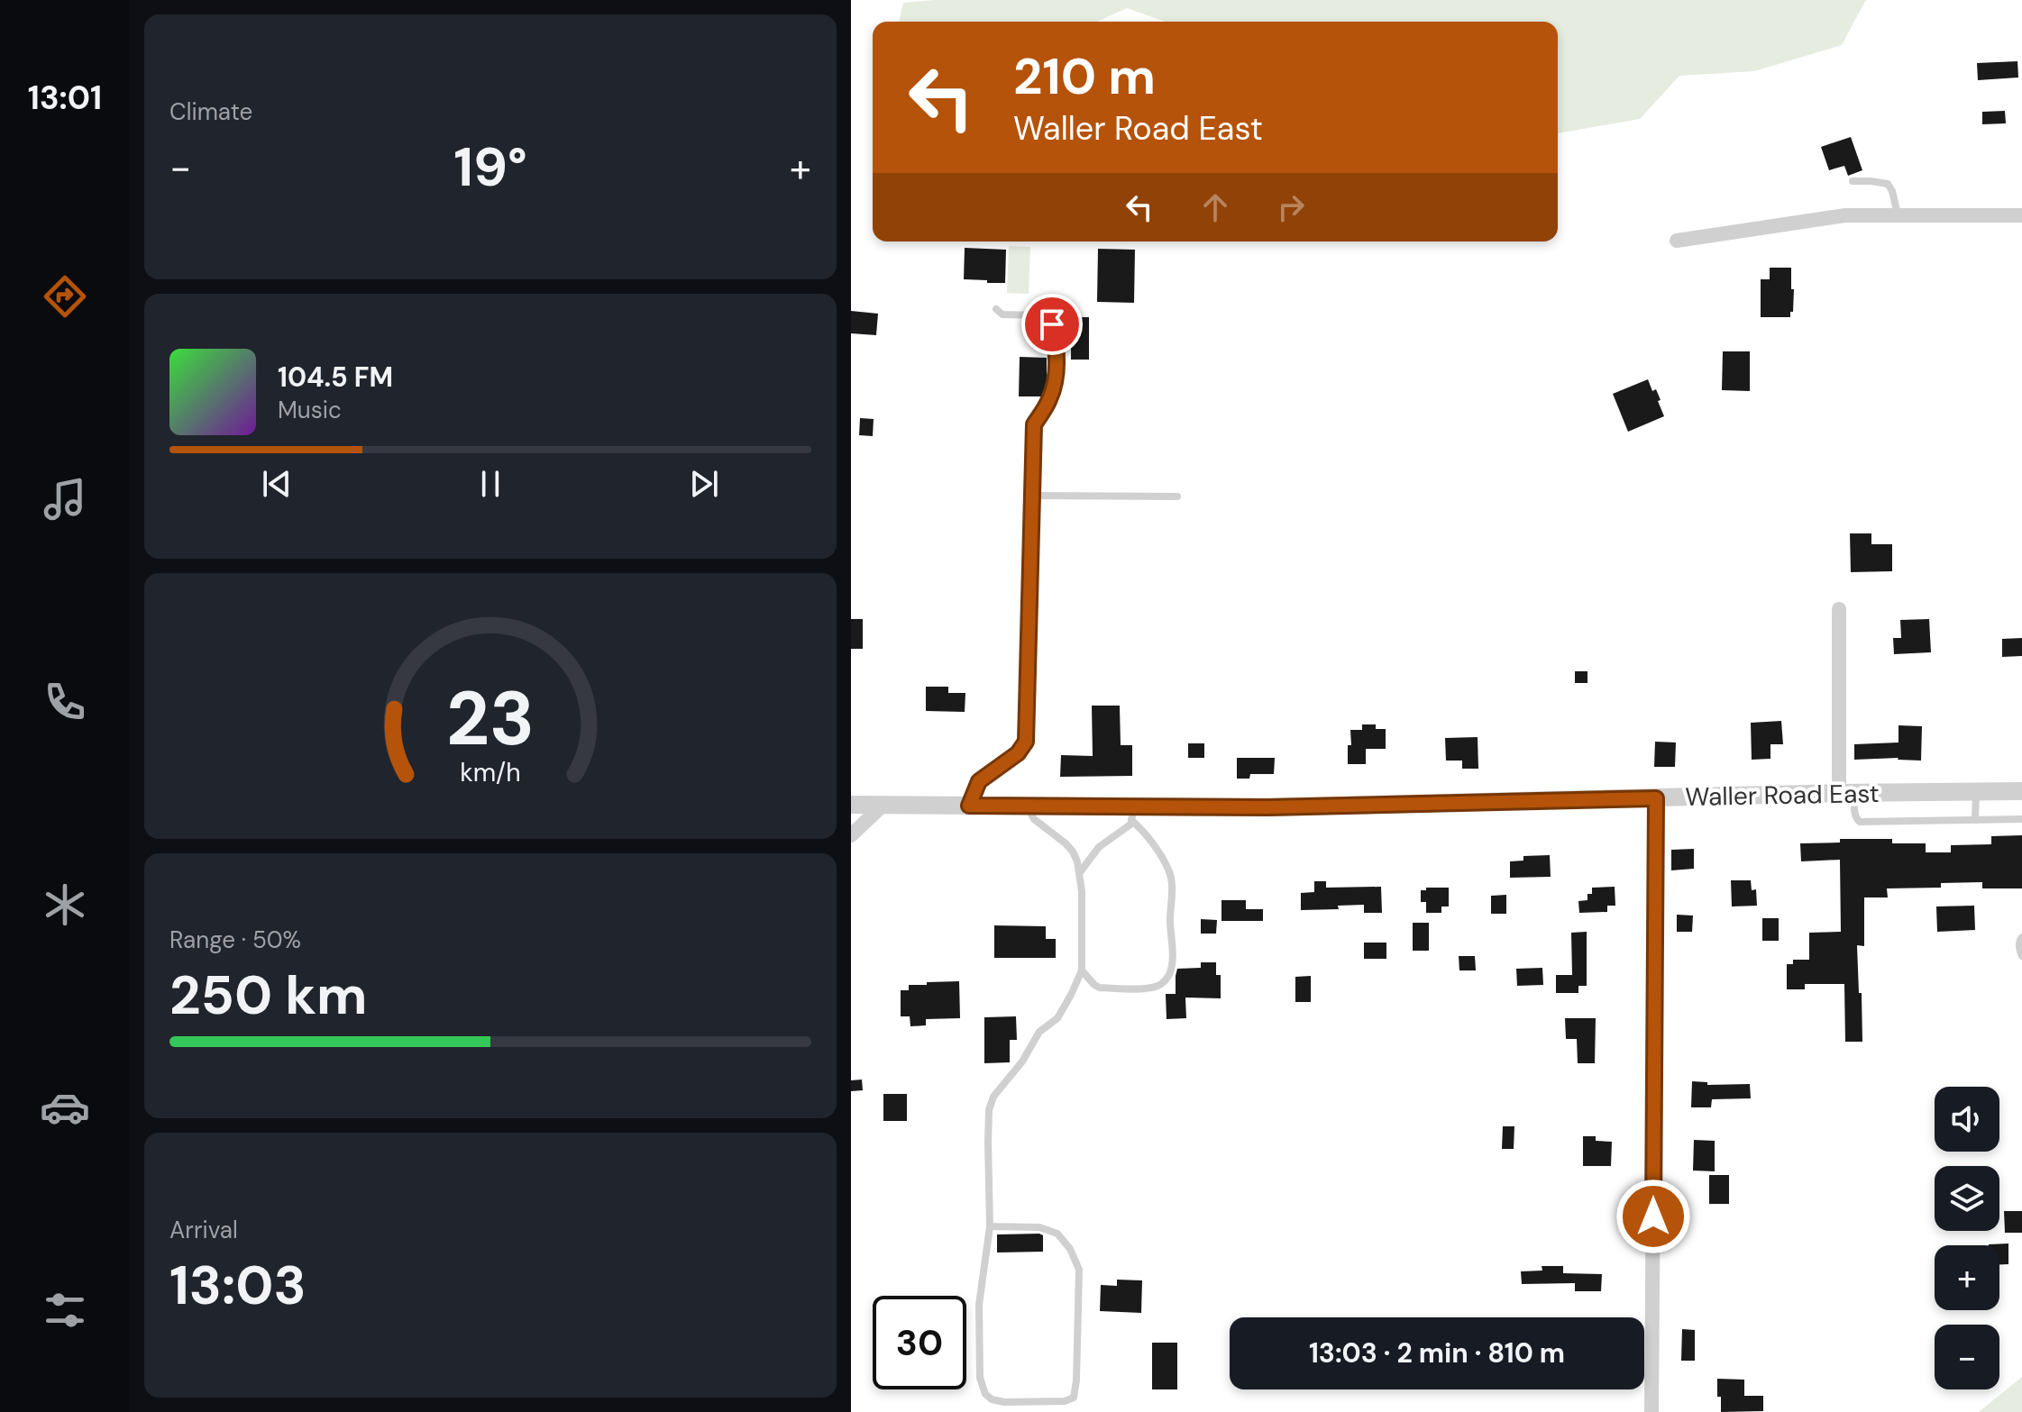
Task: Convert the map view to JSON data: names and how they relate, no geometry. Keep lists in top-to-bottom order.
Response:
{
  "streets": {
    "street": ["Waller Road East"]
  },
  "page": {
    "tabs": "13:01",
    "tile": [
      "Climate",
      ["Range · 50%", "250 km"],
      ["Arrival", "13:03"]
    ],
    "turn": ["210 m", "Waller Road East"],
    "heat": ["−", "19°", "+"],
    "song": ["104.5 FM", "Music"],
    "map_buttons": ["+", "−"],
    "limit": "30",
    "trip": "13:03 · 2 min · 810 m",
    "gauge": ["23", "km/h"]
  }
}
